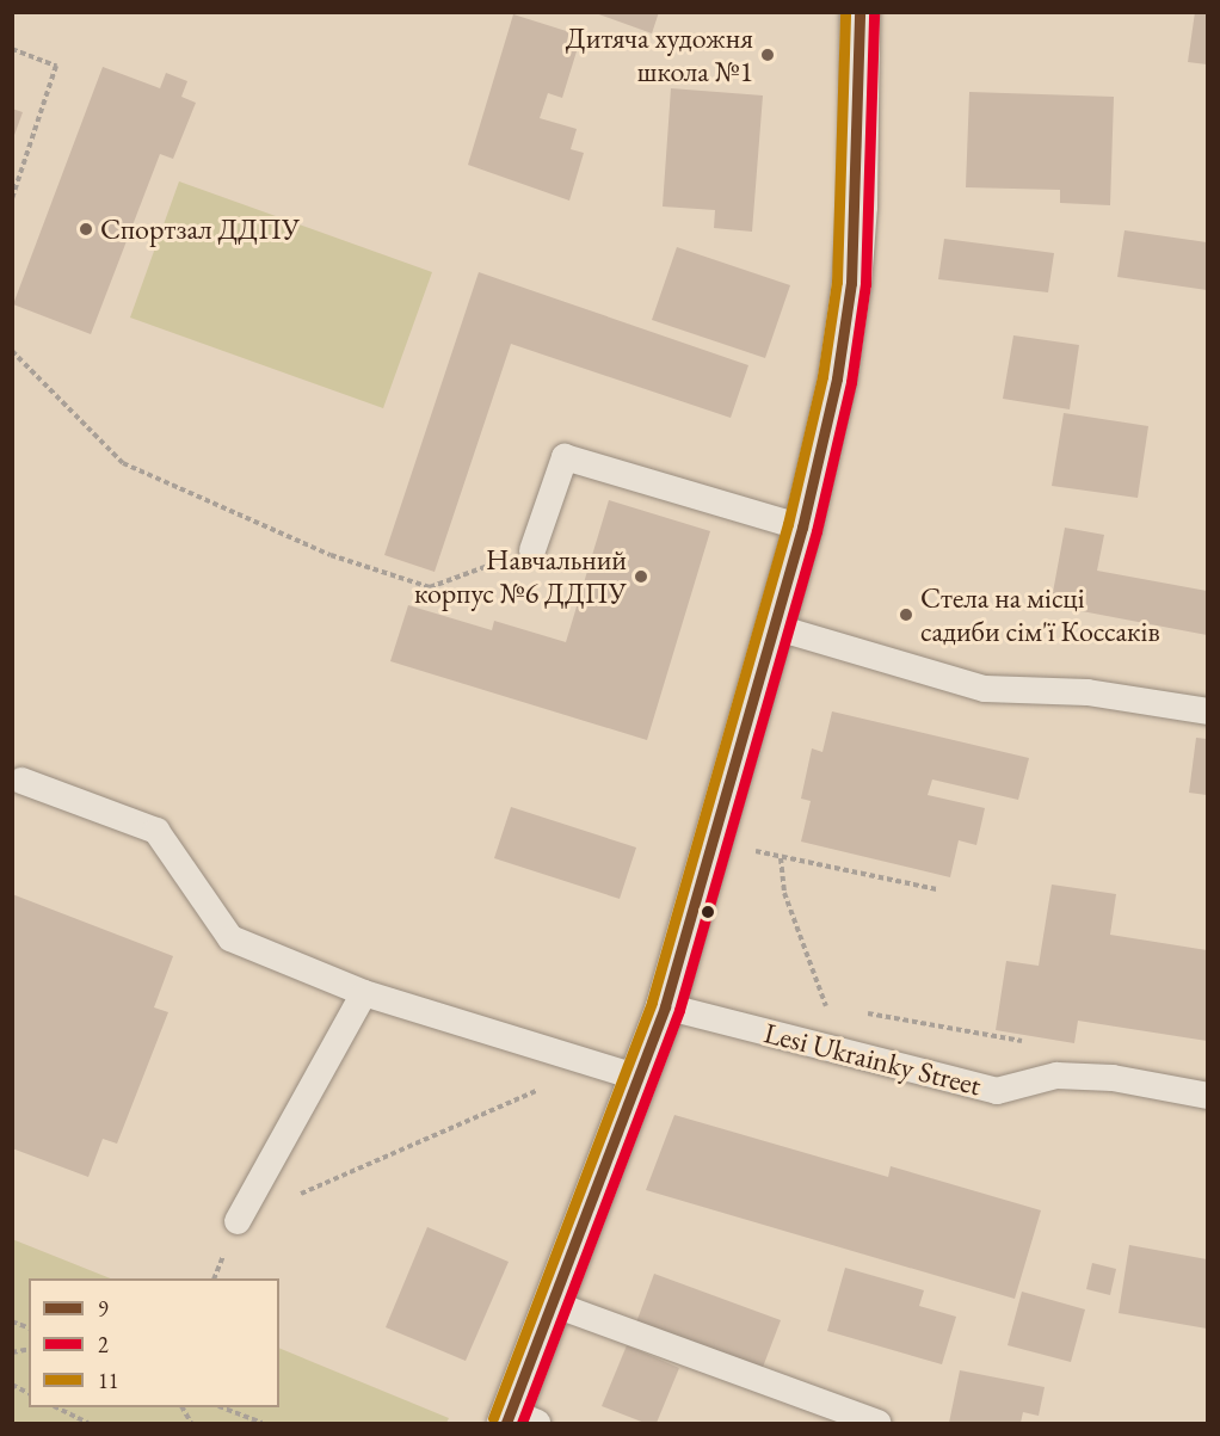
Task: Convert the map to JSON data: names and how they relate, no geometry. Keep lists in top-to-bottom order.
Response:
{
  "streets": {
    "lane": ["Lesi Ukrainky Street"]
  },
  "places": [
    "Дитяча художня школа №1",
    "Спортзал ДДПУ",
    "Навчальний корпус №6 ДДПУ",
    "Стела на місці садиби сім'ї Коссаків"
  ],
  "lines": ["transit line 9", "transit line 2", "transit line 11"],
  "legend": ["9", "2", "11"]
}
